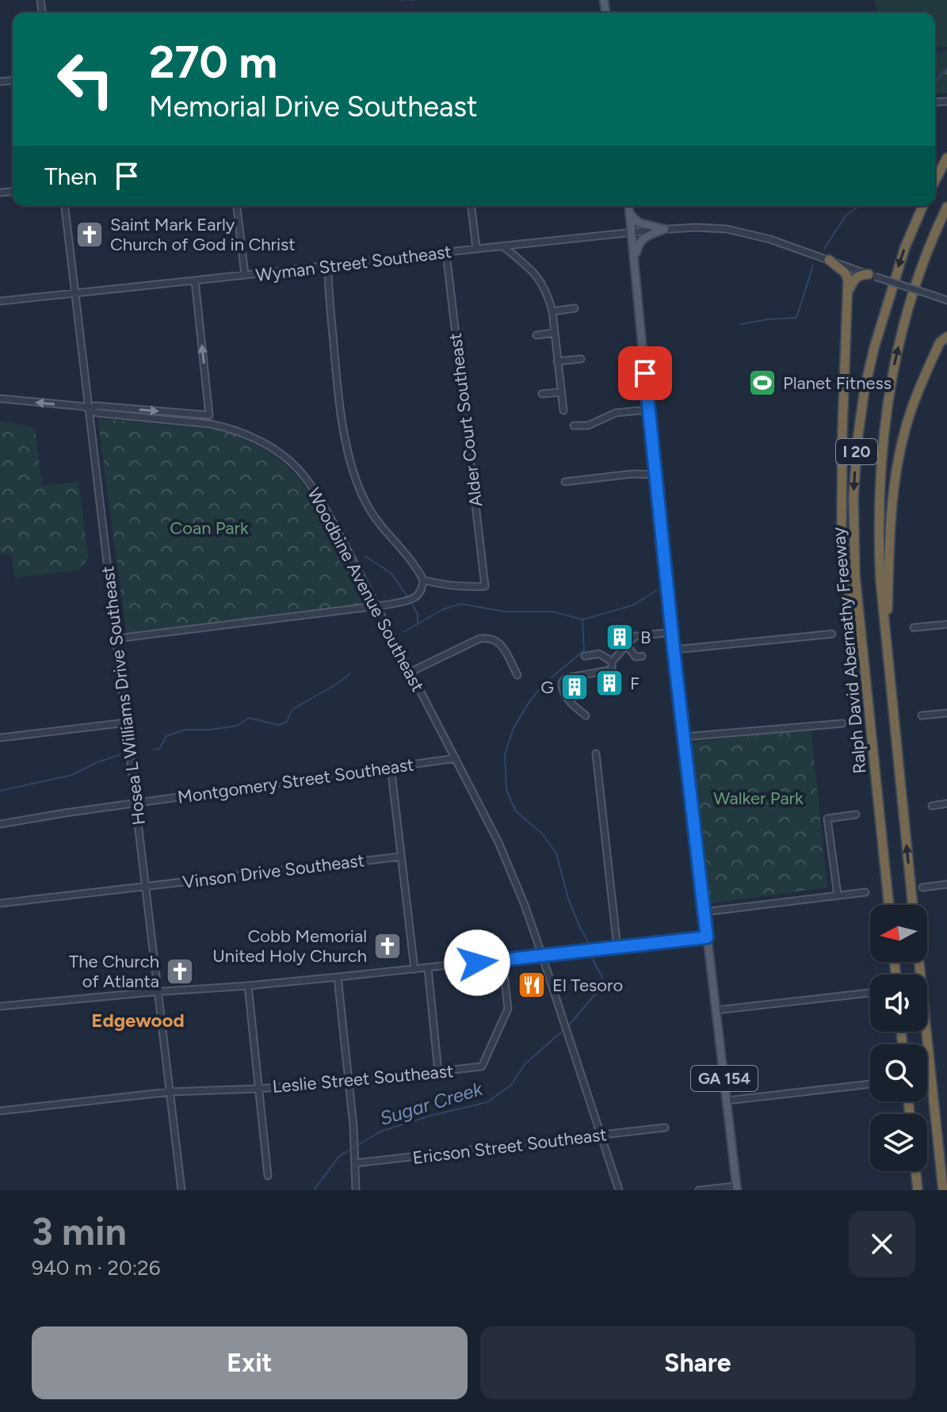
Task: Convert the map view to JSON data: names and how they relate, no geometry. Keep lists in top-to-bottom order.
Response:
{
  "streets": {
    "highway": ["I 20", "Ralph David Abernathy Freeway"],
    "main road": ["GA 154"],
    "street": [
      "Wyman Street Southeast",
      "Alder Court Southeast",
      "Woodbine Avenue Southeast",
      "Hosea L Williams Drive Southeast",
      "Montgomery Street Southeast",
      "Vinson Drive Southeast",
      "Leslie Street Southeast",
      "Ericson Street Southeast"
    ]
  },
  "crossings": [
    ["Wyman Street Southeast", "Alder Court Southeast"],
    ["Wyman Street Southeast", "Hosea L Williams Drive Southeast"],
    ["Wyman Street Southeast", "GA 154"],
    ["Woodbine Avenue Southeast", "Hosea L Williams Drive Southeast"],
    ["Woodbine Avenue Southeast", "Montgomery Street Southeast"],
    ["Woodbine Avenue Southeast", "Ericson Street Southeast"],
    ["Hosea L Williams Drive Southeast", "Montgomery Street Southeast"],
    ["Hosea L Williams Drive Southeast", "Vinson Drive Southeast"],
    ["Hosea L Williams Drive Southeast", "Leslie Street Southeast"]
  ],
  "districts": ["Edgewood"],
  "water": ["Sugar Creek"],
  "parks": ["Coan Park", "Walker Park"],
  "places": {
    "church": ["Saint Mark Early Church of God in Christ", "Cobb Memorial United Holy Church", "The Church of Atlanta"],
    "sports": ["Planet Fitness"],
    "building": ["B", "F", "G"],
    "restaurant": ["El Tesoro"]
  },
  "north": "left",
  "page": {
    "turn": ["270 m", "Memorial Drive Southeast"],
    "then": "Then",
    "heading": ["3 min", "940 m · 20:26"],
    "buttons": ["Exit", "Share"]
  }
}
